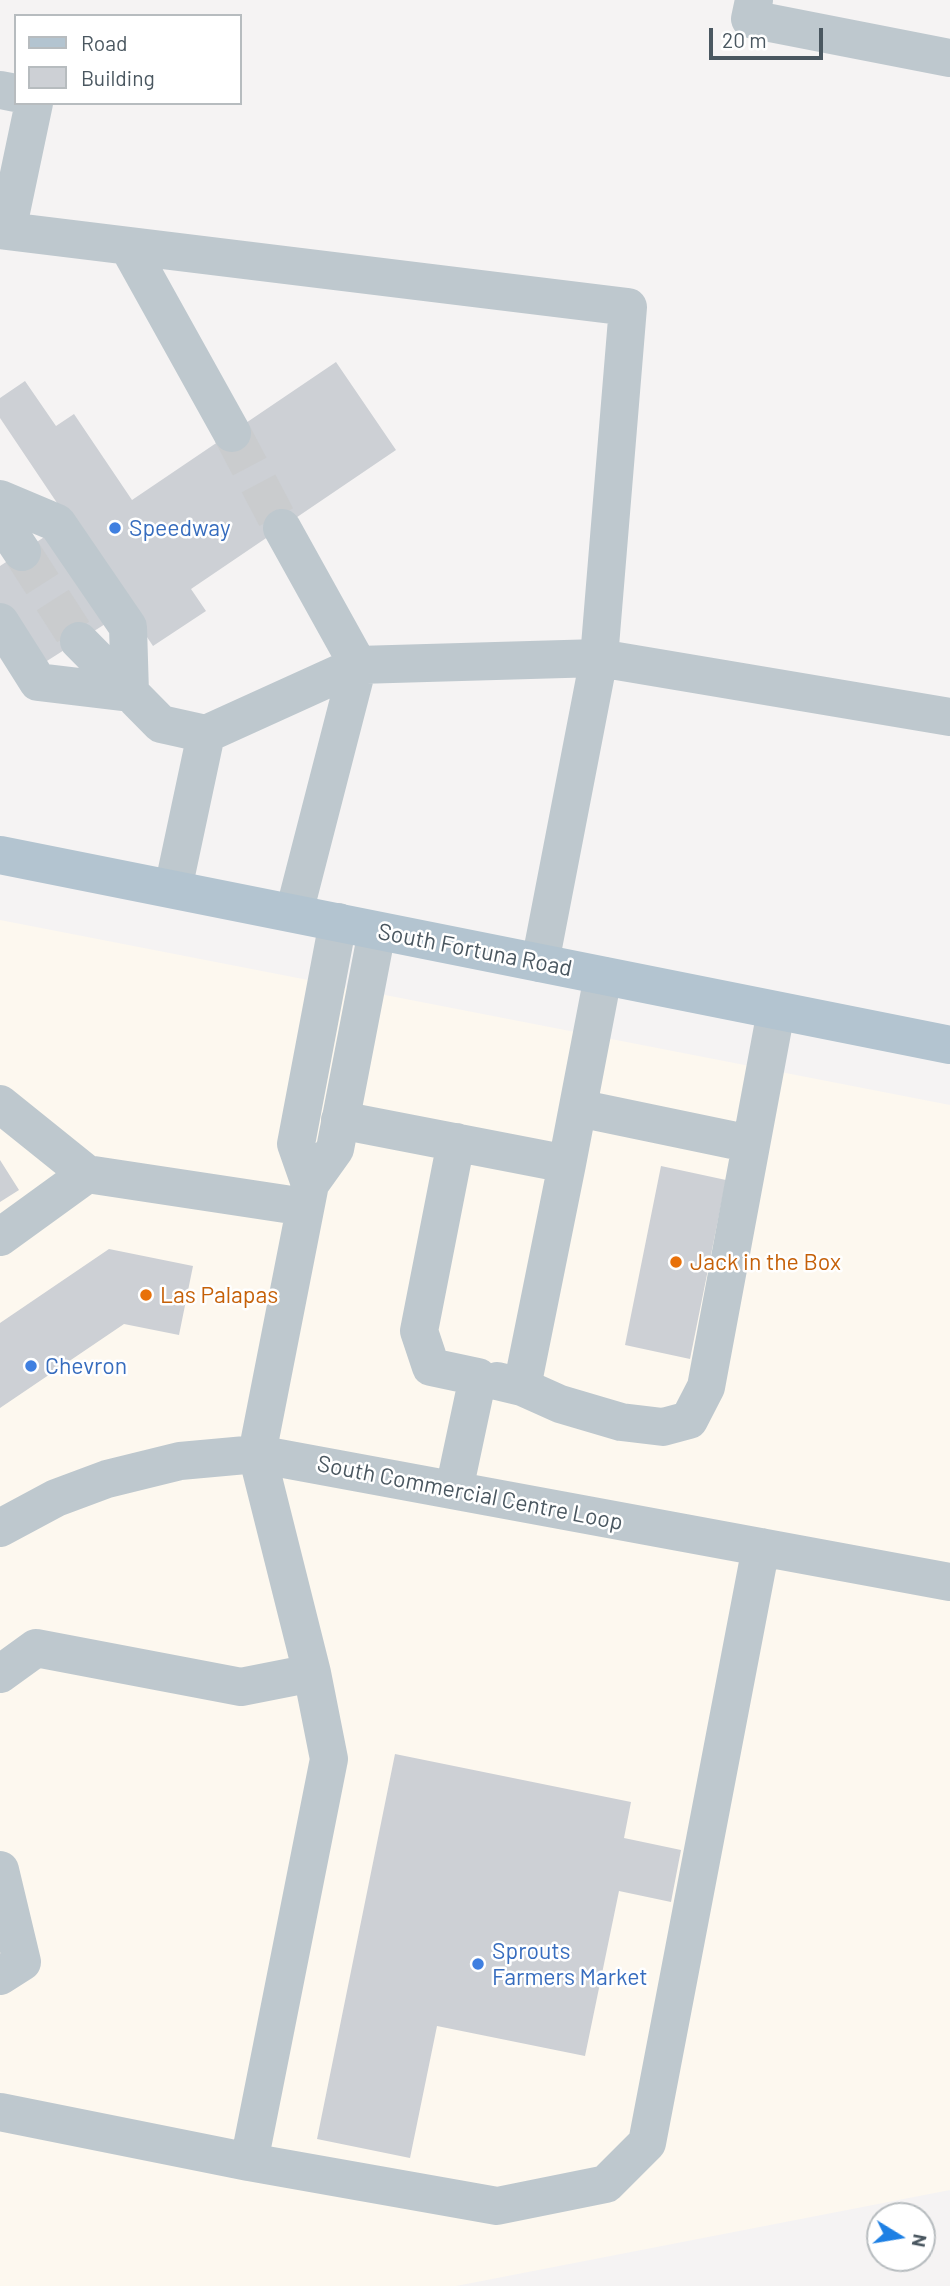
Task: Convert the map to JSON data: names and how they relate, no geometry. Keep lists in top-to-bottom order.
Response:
{
  "streets": {
    "main road": ["South Fortuna Road"],
    "street": ["South Commercial Centre Loop"]
  },
  "places": [
    "Speedway",
    "Jack in the Box",
    "Las Palapas",
    "Chevron",
    "Sprouts Farmers Market"
  ],
  "legend": ["Road", "Building"],
  "scale_bar": "20 m",
  "north": "right"
}
